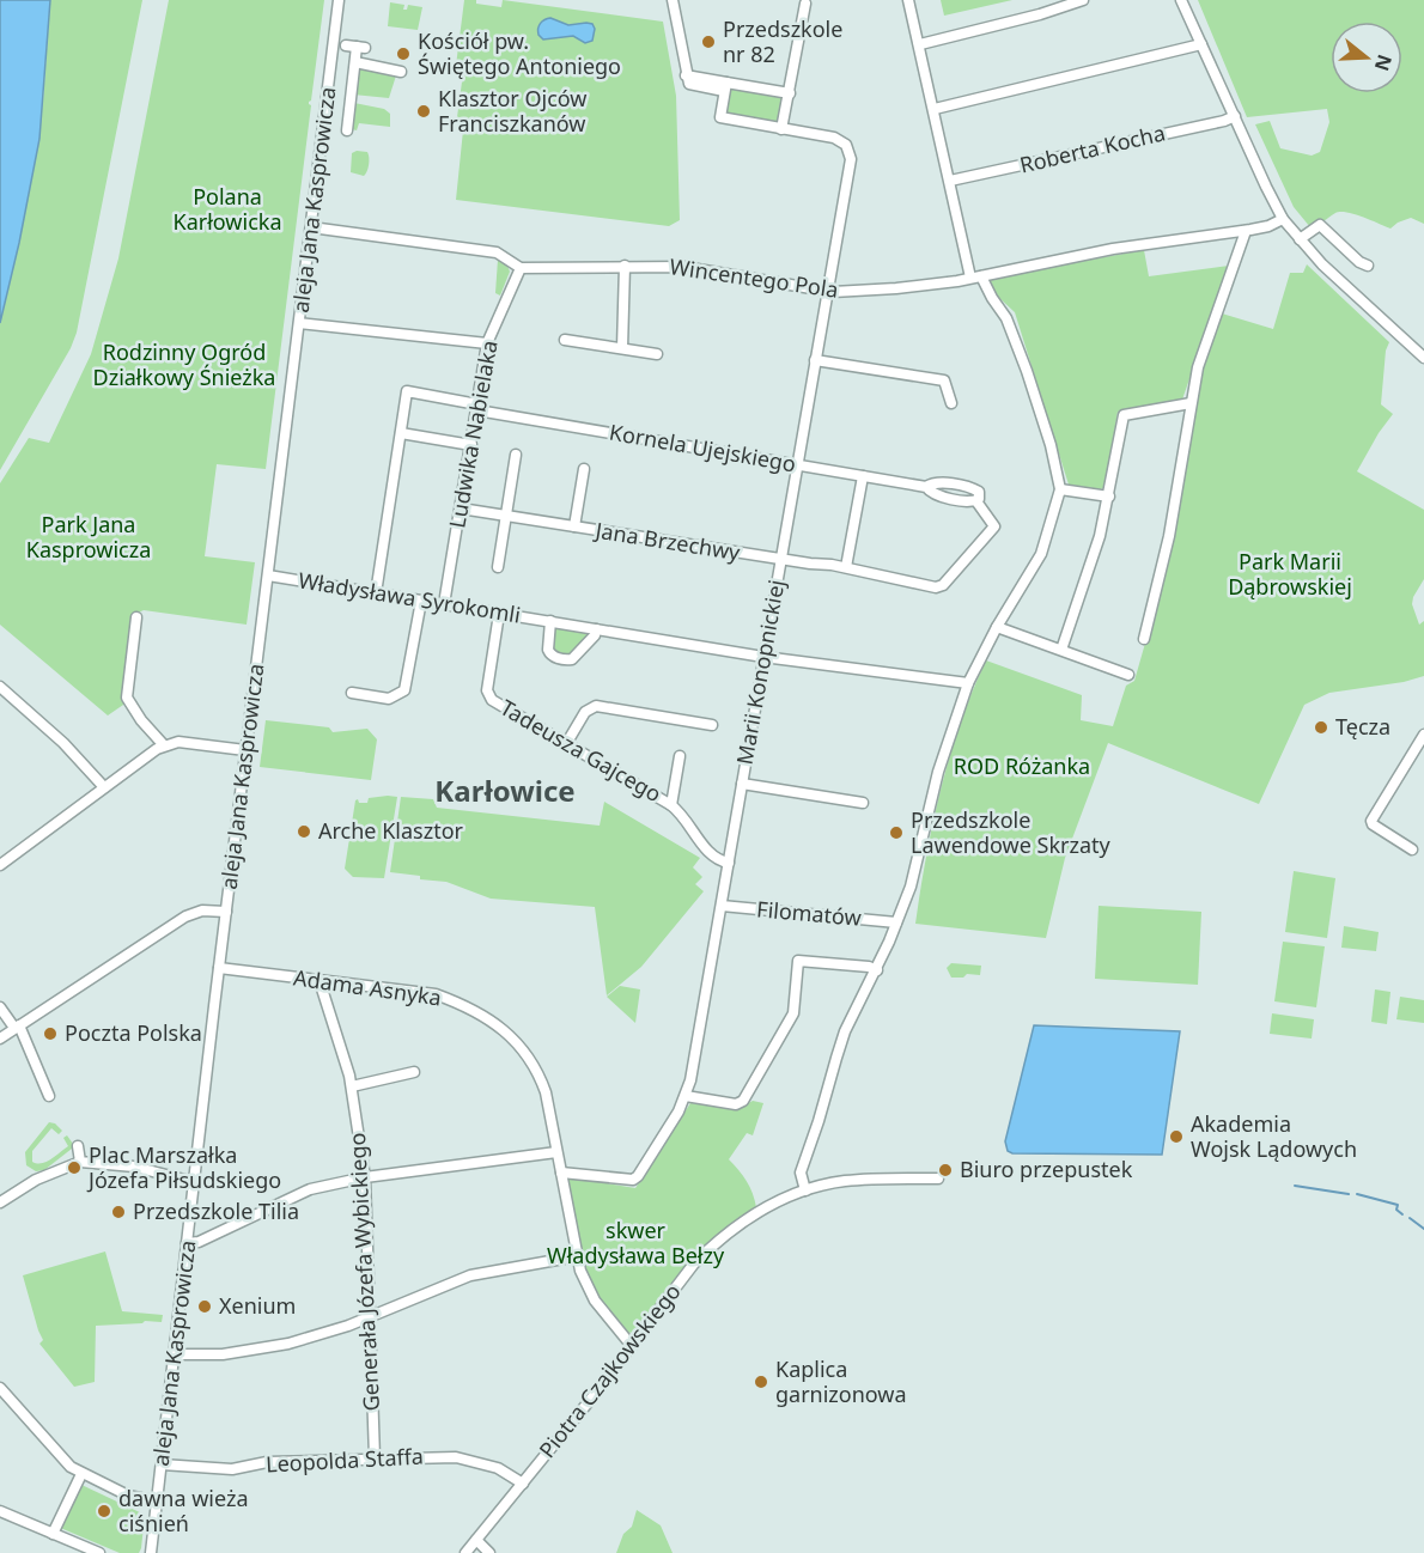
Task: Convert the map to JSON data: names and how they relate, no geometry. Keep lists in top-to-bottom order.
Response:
{
  "streets": {
    "street": [
      "Roberta Kocha",
      "aleja Jana Kasprowicza",
      "Wincentego Pola",
      "Ludwika Nabielaka",
      "Kornela Ujejskiego",
      "Jana Brzechwy",
      "Władysława Syrokomli",
      "Marii Konopnickiej",
      "Tadeusza Gajcego",
      "Filomatów",
      "Adama Asnyka",
      "Generała Józefa Wybickiego",
      "Piotra Czajkowskiego",
      "Leopolda Staffa"
    ]
  },
  "crossings": [
    ["aleja Jana Kasprowicza", "Wincentego Pola"],
    ["aleja Jana Kasprowicza", "Władysława Syrokomli"],
    ["aleja Jana Kasprowicza", "Adama Asnyka"],
    ["aleja Jana Kasprowicza", "Leopolda Staffa"],
    ["Wincentego Pola", "Ludwika Nabielaka"],
    ["Wincentego Pola", "Marii Konopnickiej"],
    ["Ludwika Nabielaka", "Kornela Ujejskiego"],
    ["Ludwika Nabielaka", "Jana Brzechwy"],
    ["Ludwika Nabielaka", "Władysława Syrokomli"],
    ["Kornela Ujejskiego", "Jana Brzechwy"],
    ["Kornela Ujejskiego", "Marii Konopnickiej"],
    ["Jana Brzechwy", "Marii Konopnickiej"],
    ["Władysława Syrokomli", "Marii Konopnickiej"],
    ["Władysława Syrokomli", "Tadeusza Gajcego"],
    ["Marii Konopnickiej", "Tadeusza Gajcego"],
    ["Marii Konopnickiej", "Filomatów"],
    ["Marii Konopnickiej", "Adama Asnyka"],
    ["Adama Asnyka", "Generała Józefa Wybickiego"],
    ["Adama Asnyka", "Piotra Czajkowskiego"],
    ["Generała Józefa Wybickiego", "Leopolda Staffa"],
    ["Piotra Czajkowskiego", "Leopolda Staffa"]
  ],
  "districts": ["Karłowice"],
  "parks": [
    "Polana Karłowicka",
    "Rodzinny Ogród Działkowy Śnieżka",
    "Park Jana Kasprowicza",
    "Park Marii Dąbrowskiej",
    "ROD Różanka",
    "skwer Władysława Bełzy"
  ],
  "places": [
    "Przedszkole nr 82",
    "Kościół pw. Świętego Antoniego",
    "Klasztor Ojców Franciszkanów",
    "Tęcza",
    "Arche Klasztor",
    "Przedszkole Lawendowe Skrzaty",
    "Poczta Polska",
    "Akademia Wojsk Lądowych",
    "Plac Marszałka Józefa Piłsudskiego",
    "Biuro przepustek",
    "Przedszkole Tilia",
    "Xenium",
    "Kaplica garnizonowa",
    "dawna wieża ciśnień"
  ],
  "north": "right"
}
